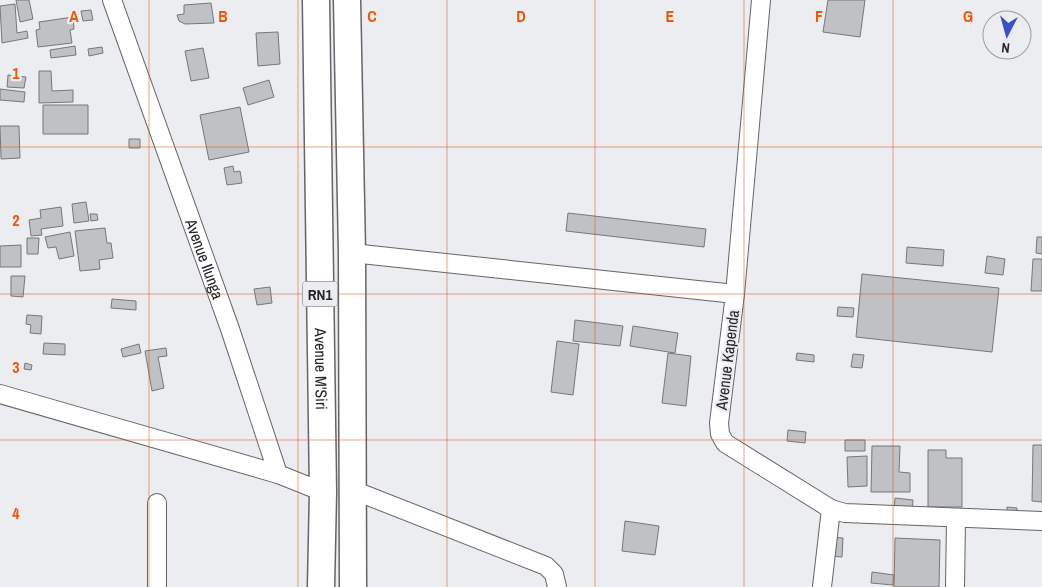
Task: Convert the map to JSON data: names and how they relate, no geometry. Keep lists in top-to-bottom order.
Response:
{
  "streets": {
    "highway": ["RN1", "Avenue M'Siri"],
    "street": ["Avenue Ilunga", "Avenue Kapenda"]
  },
  "crossings": [
    ["Avenue Kapenda", "Avenue M'Siri"]
  ],
  "north": "bottom",
  "grid": {
    "columns": [
      "A",
      "B",
      "C",
      "D",
      "E",
      "F",
      "G"
    ],
    "rows": [
      "1",
      "2",
      "3",
      "4"
    ]
  }
}
